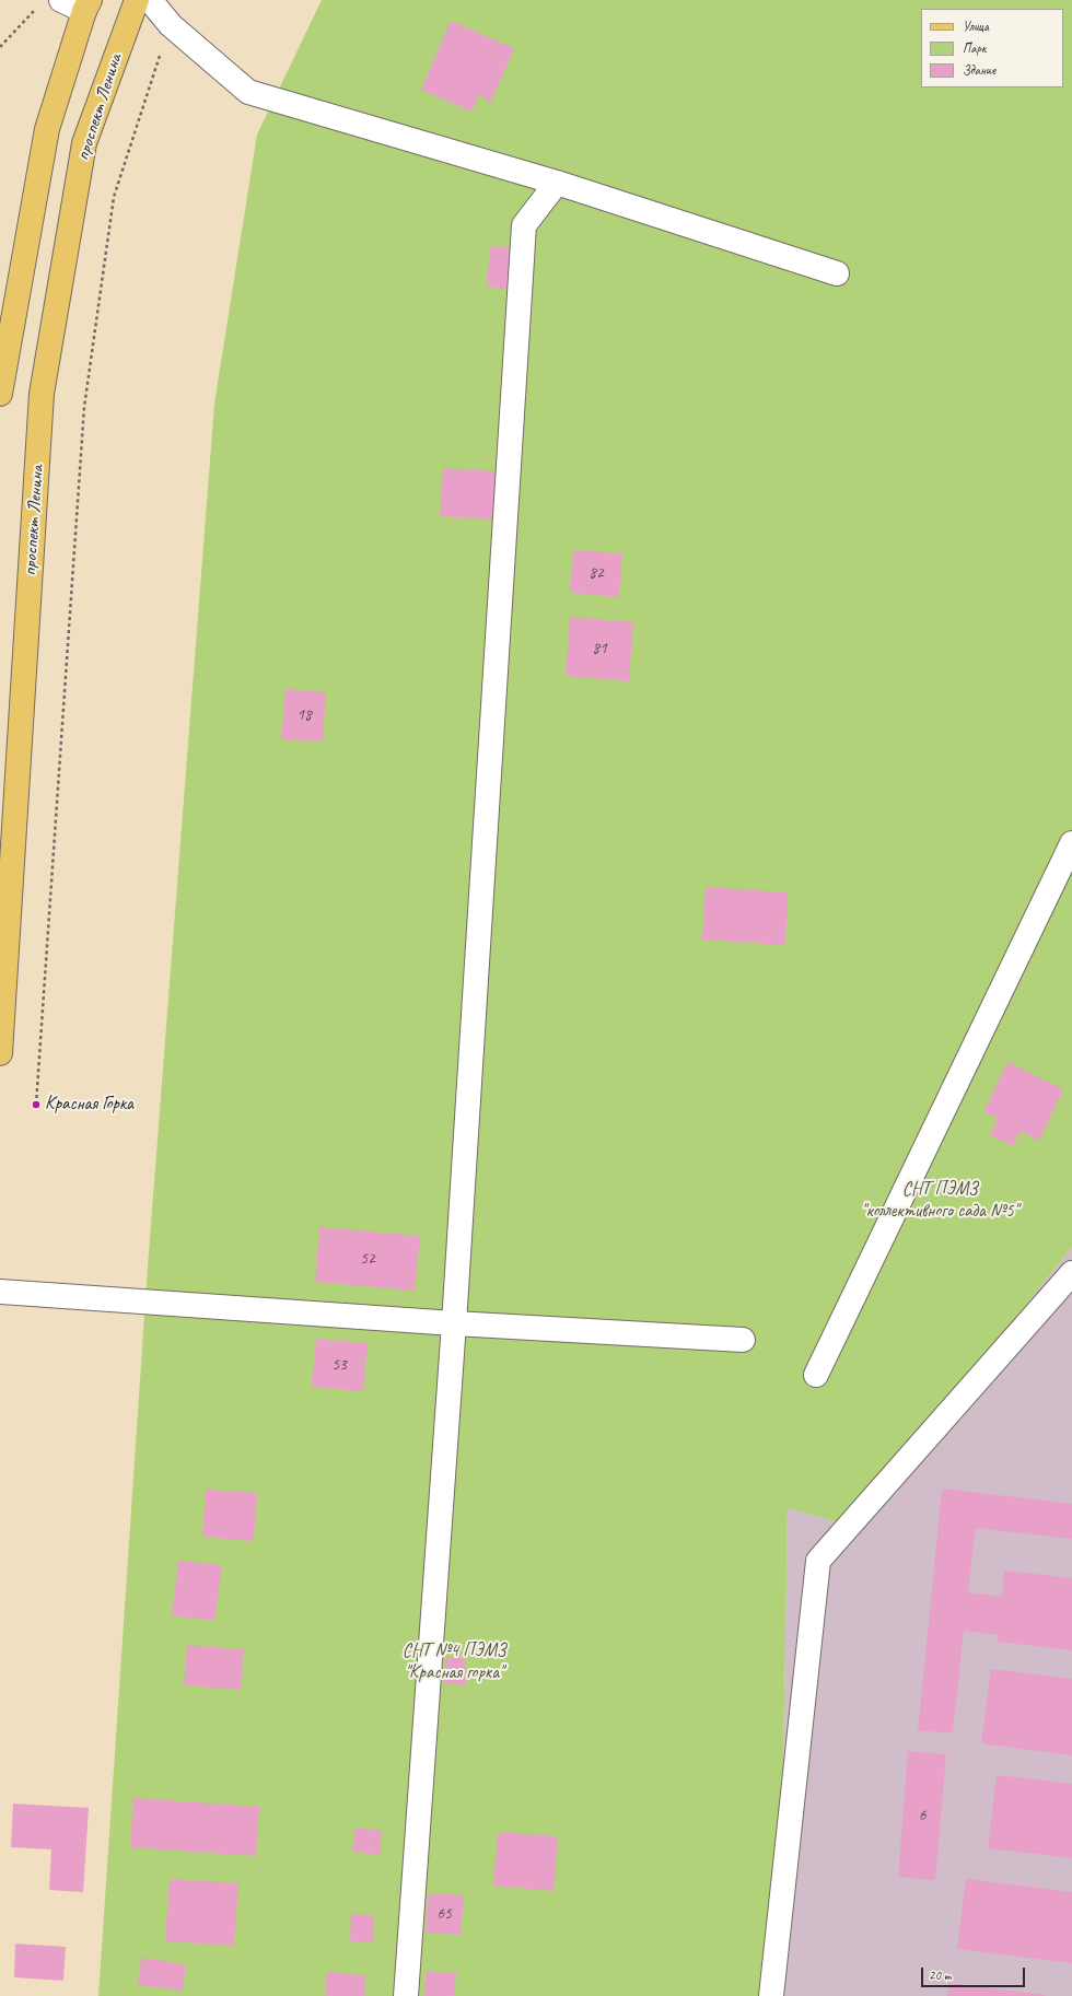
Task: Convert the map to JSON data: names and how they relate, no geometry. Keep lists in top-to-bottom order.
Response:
{
  "streets": {
    "main road": ["проспект Ленина"]
  },
  "parks": ["СНТ ПЭМЗ \"коллективного сада №5\"", "СНТ №4 ПЭМЗ \"Красная горка\""],
  "places": ["Красная Горка"],
  "house_numbers": [
    "82",
    "81",
    "18",
    "52",
    "53",
    "6",
    "65"
  ],
  "legend": ["Улица", "Парк", "Здание"],
  "scale_bar": "20 m"
}
